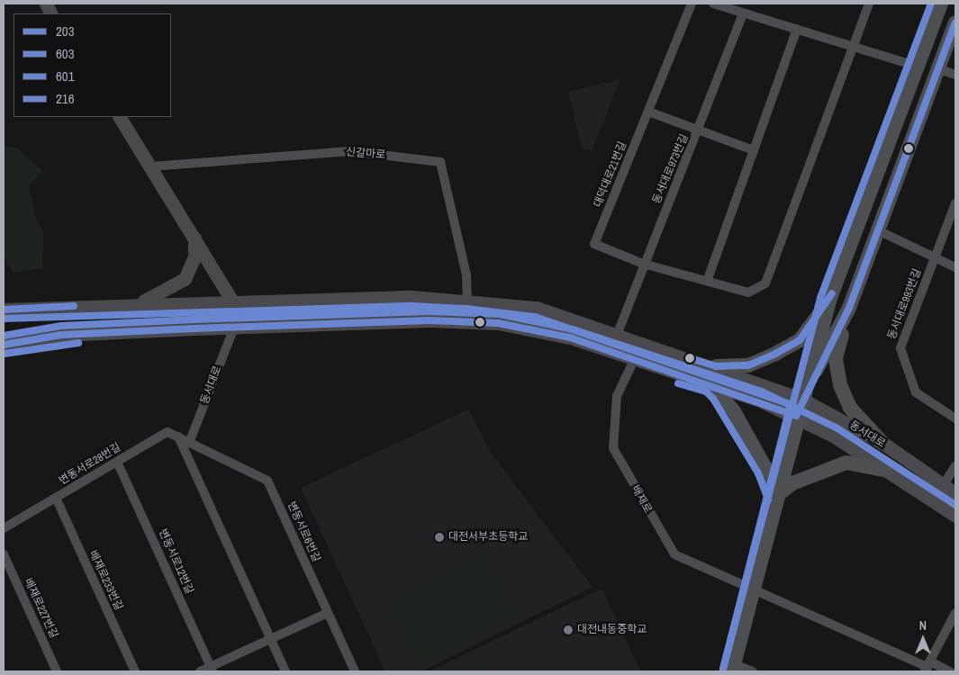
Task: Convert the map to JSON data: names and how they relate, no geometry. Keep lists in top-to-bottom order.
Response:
{
  "streets": {
    "street": [
      "신갈마로",
      "동서대로973번길",
      "대덕대로21번길",
      "동서대로993번길",
      "동서대로",
      "변동서로28번길",
      "배재로",
      "변동서로6번길",
      "변동서로12번길",
      "배재로233번길",
      "배재로227번길"
    ]
  },
  "crossings": [
    ["신갈마로", "동서대로"],
    ["동서대로973번길", "대덕대로21번길"],
    ["동서대로973번길", "동서대로"],
    ["동서대로", "배재로"],
    ["동서대로", "변동서로6번길"],
    ["변동서로28번길", "변동서로12번길"],
    ["변동서로28번길", "배재로233번길"]
  ],
  "places": ["대전서부초등학교", "대전내동중학교"],
  "lines": [
    "transit line 216",
    "transit line 203",
    "transit line 603",
    "transit line 601"
  ],
  "legend": [
    "203",
    "603",
    "601",
    "216"
  ],
  "north": "top"
}
